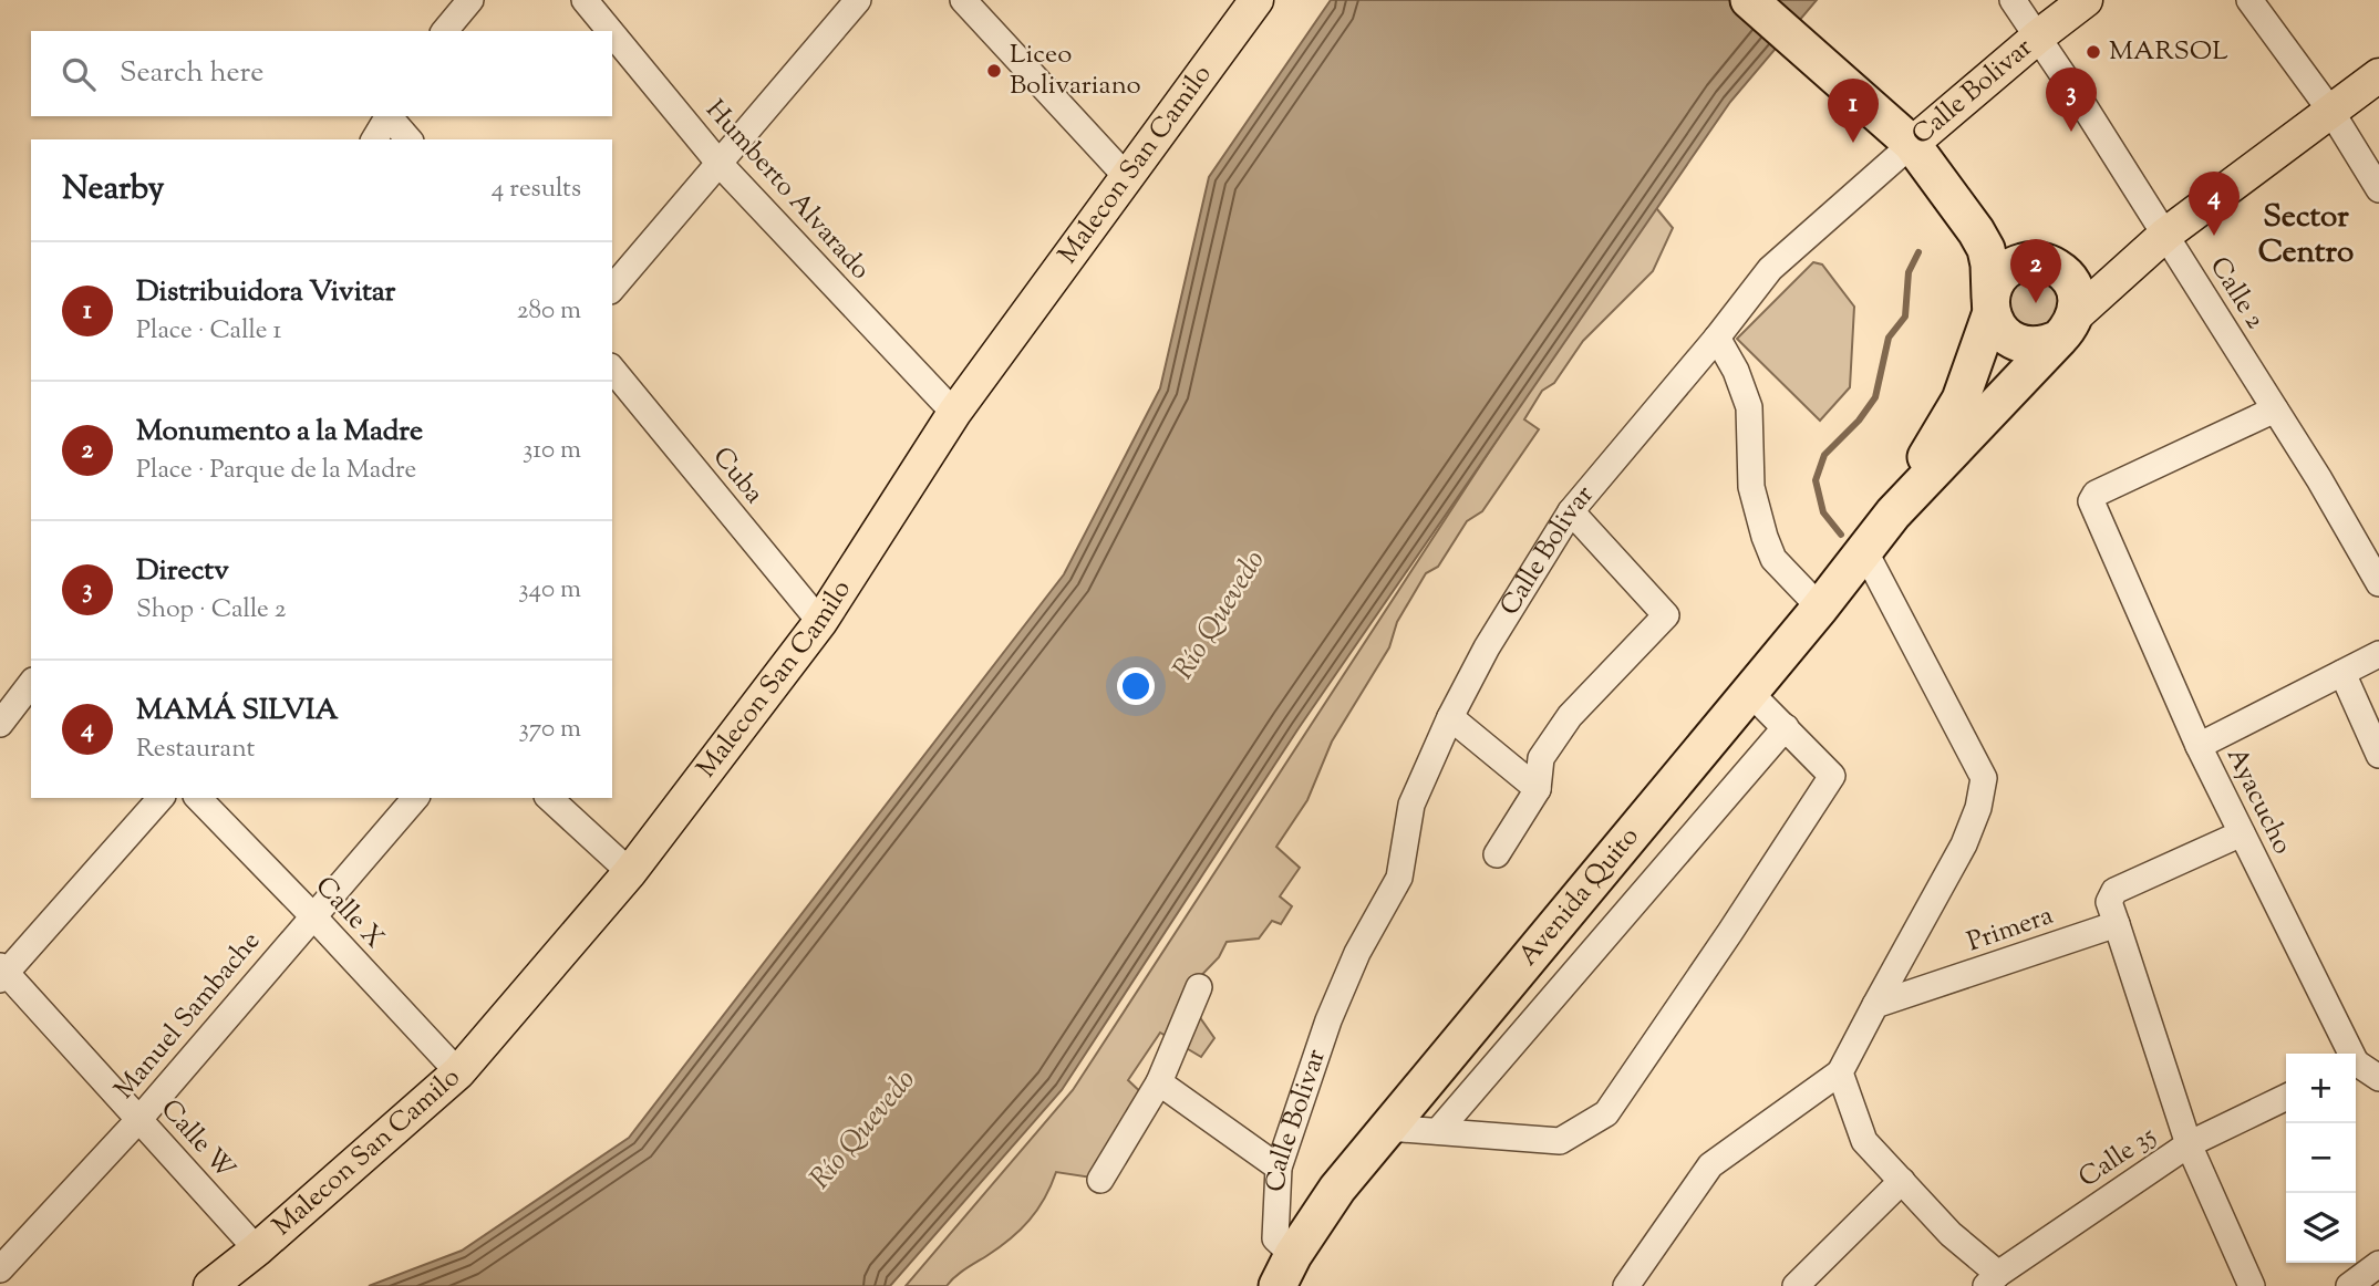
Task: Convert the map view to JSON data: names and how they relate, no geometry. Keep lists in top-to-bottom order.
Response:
{
  "streets": {
    "highway": ["Avenida Quito"],
    "main road": ["Calle Bolivar", "Malecon San Camilo"],
    "street": [
      "Humberto Alvarado",
      "Calle 2",
      "Cuba",
      "Ayacucho",
      "Calle X",
      "Primera",
      "Manuel Sambache",
      "Calle W",
      "Calle 35"
    ]
  },
  "crossings": [
    ["Calle Bolivar", "Calle 2"],
    ["Calle Bolivar", "Avenida Quito"],
    ["Malecon San Camilo", "Humberto Alvarado"],
    ["Malecon San Camilo", "Cuba"],
    ["Malecon San Camilo", "Calle X"],
    ["Malecon San Camilo", "Calle W"],
    ["Calle X", "Manuel Sambache"],
    ["Manuel Sambache", "Calle W"]
  ],
  "districts": ["Sector Centro"],
  "water": ["Río Quevedo"],
  "places": ["MARSOL", "Liceo Bolivariano"],
  "page": {
    "search": "Search here",
    "pins": [
      "3",
      "1",
      "4",
      "2"
    ],
    "heading": ["Nearby", "4 results"],
    "list": [
      {
        "mark": "1",
        "name": "Distribuidora Vivitar",
        "note": "Place · Calle 1",
        "value": "280 m"
      },
      {
        "mark": "2",
        "name": "Monumento a la Madre",
        "note": "Place · Parque de la Madre",
        "value": "310 m"
      },
      {
        "mark": "3",
        "name": "Directv",
        "note": "Shop · Calle 2",
        "value": "340 m"
      },
      {
        "mark": "4",
        "name": "MAMÁ SILVIA",
        "note": "Restaurant",
        "value": "370 m"
      }
    ],
    "map_buttons": ["+", "−"]
  }
}
